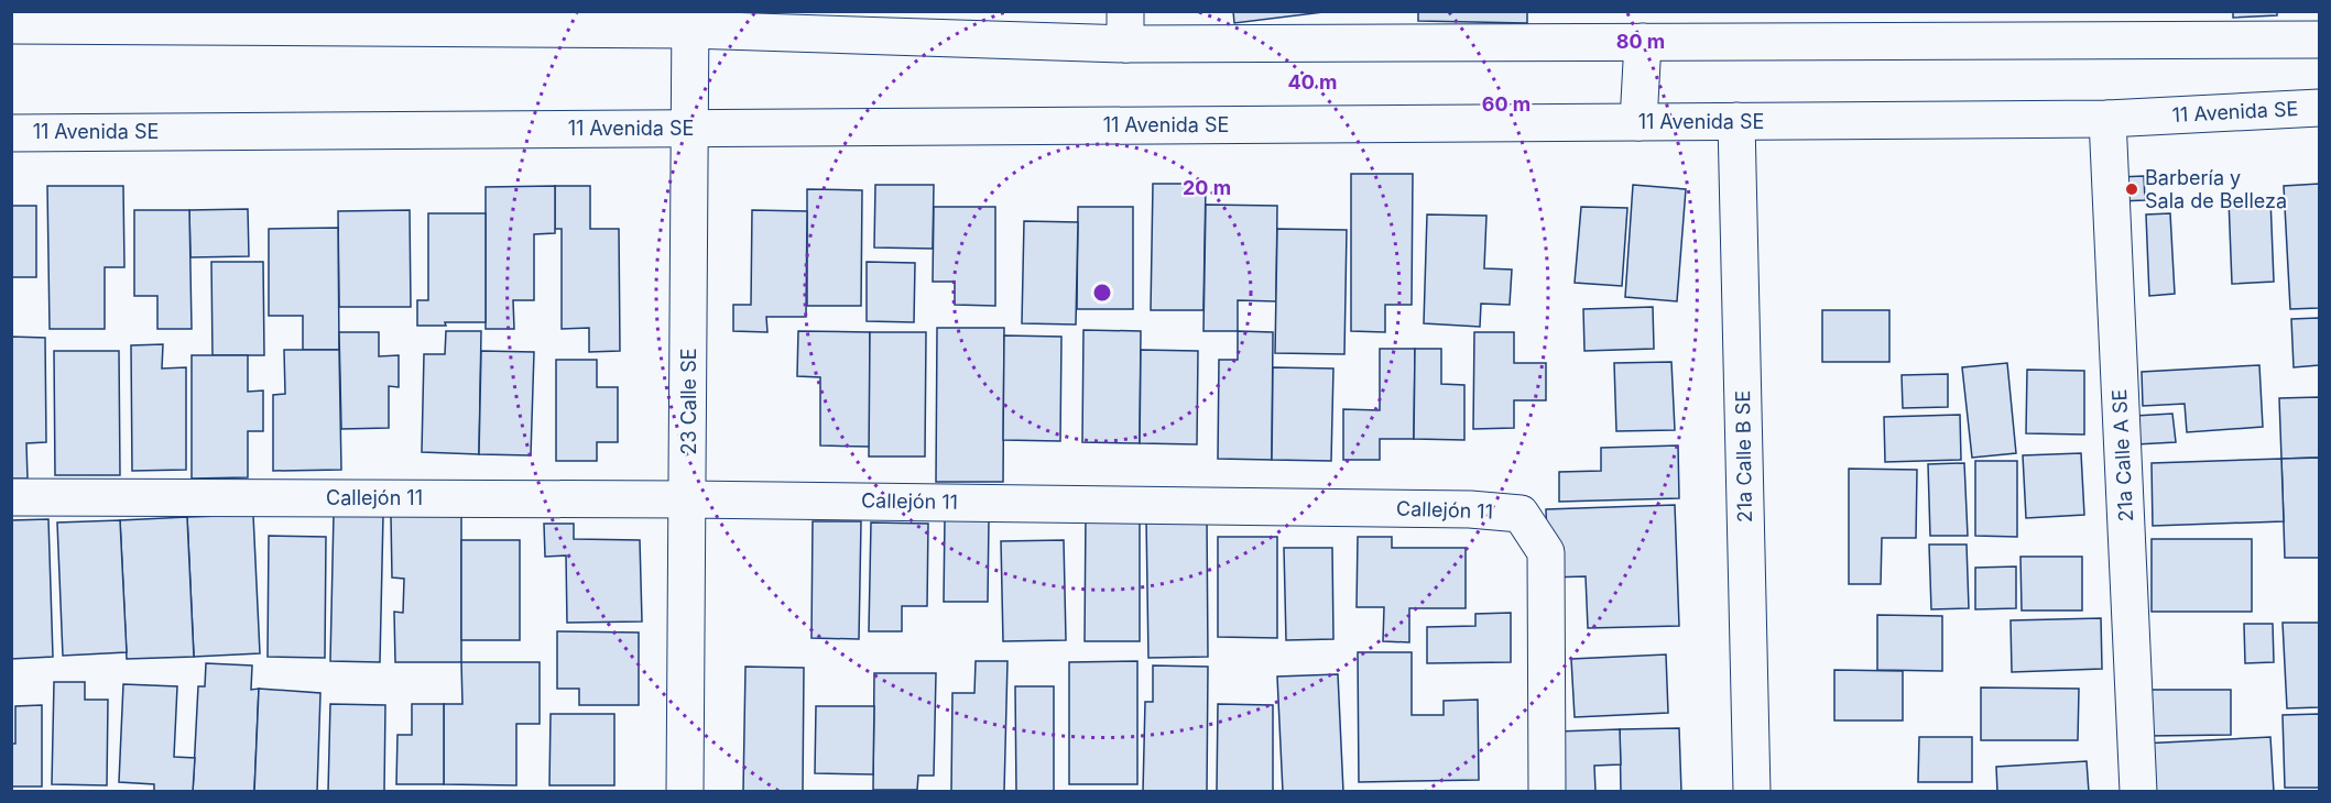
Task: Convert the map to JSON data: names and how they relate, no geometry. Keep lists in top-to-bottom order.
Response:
{
  "streets": {
    "street": [
      "11 Avenida SE",
      "23 Calle SE",
      "21a Calle A SE",
      "21a Calle B SE",
      "Callejón 11"
    ]
  },
  "crossings": [
    ["11 Avenida SE", "23 Calle SE"],
    ["11 Avenida SE", "21a Calle A SE"],
    ["11 Avenida SE", "21a Calle B SE"],
    ["23 Calle SE", "Callejón 11"]
  ],
  "places": ["Barbería y Sala de Belleza"],
  "rings": [
    "80 m",
    "40 m",
    "60 m",
    "20 m"
  ]
}
